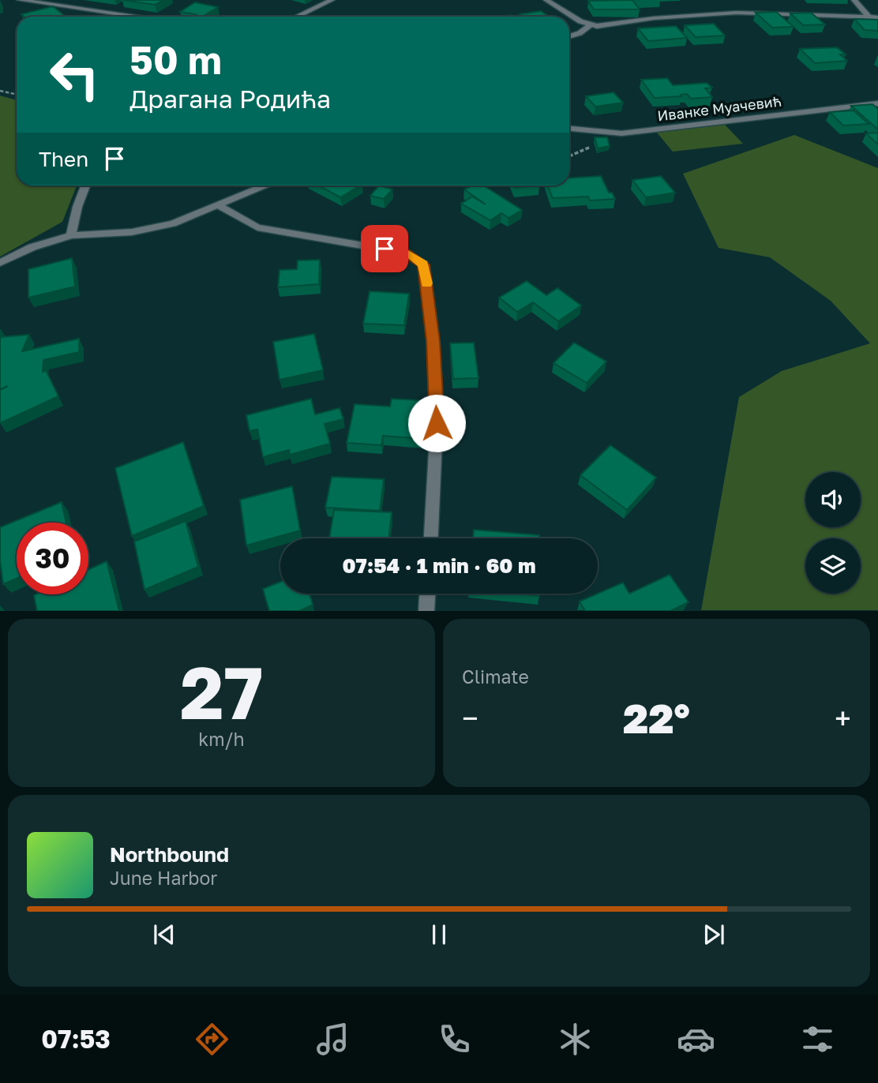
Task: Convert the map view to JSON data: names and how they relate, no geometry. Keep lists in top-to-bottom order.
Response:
{
  "streets": {
    "street": ["Иванке Муачевић"]
  },
  "page": {
    "turn": ["50 m", "Драгана Родића"],
    "then": "Then",
    "limit": "30",
    "trip": "07:54 · 1 min · 60 m",
    "tile": [
      ["27", "km/h"],
      "Climate"
    ],
    "heat": ["−", "22°", "+"],
    "song": ["Northbound", "June Harbor"],
    "tabs": "07:53"
  }
}
